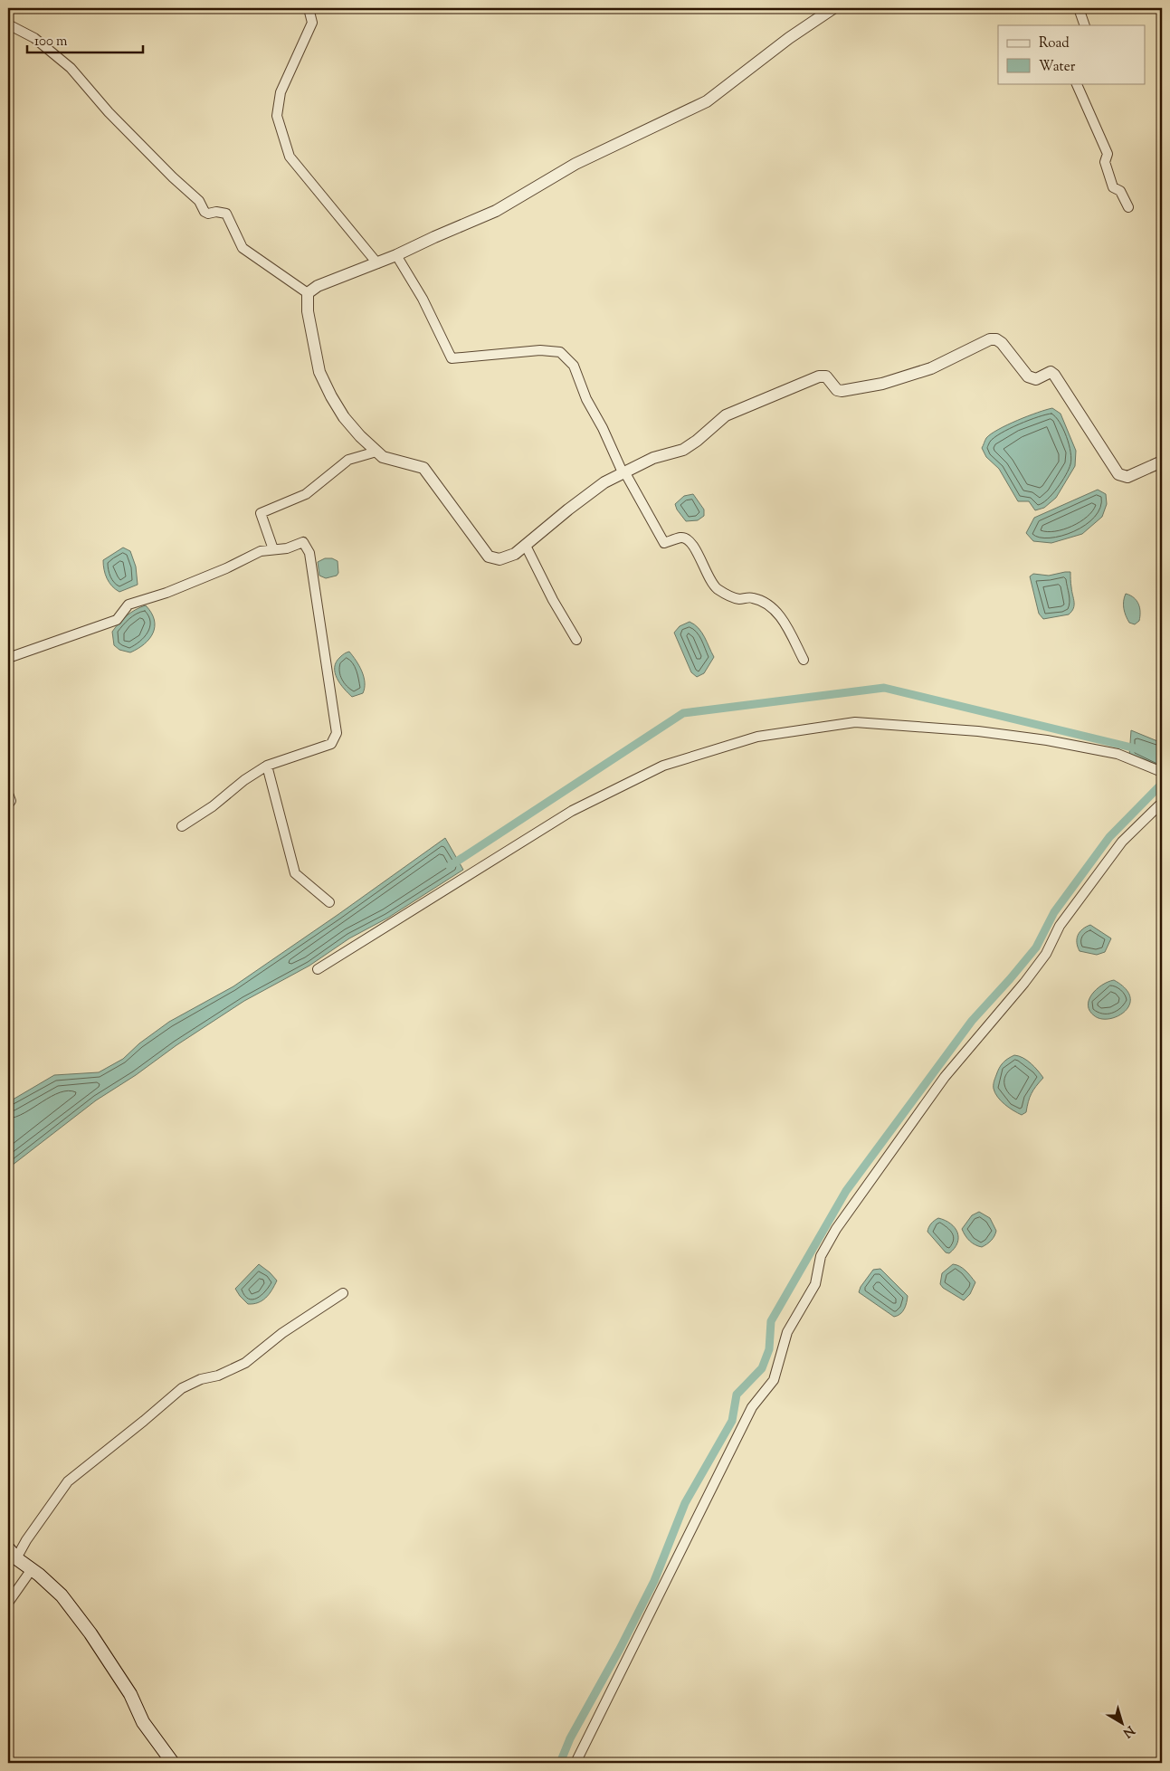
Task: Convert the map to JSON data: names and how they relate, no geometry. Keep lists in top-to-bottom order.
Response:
{
  "legend": ["Road", "Water"],
  "scale_bar": "100 m",
  "north": "bottom right"
}
